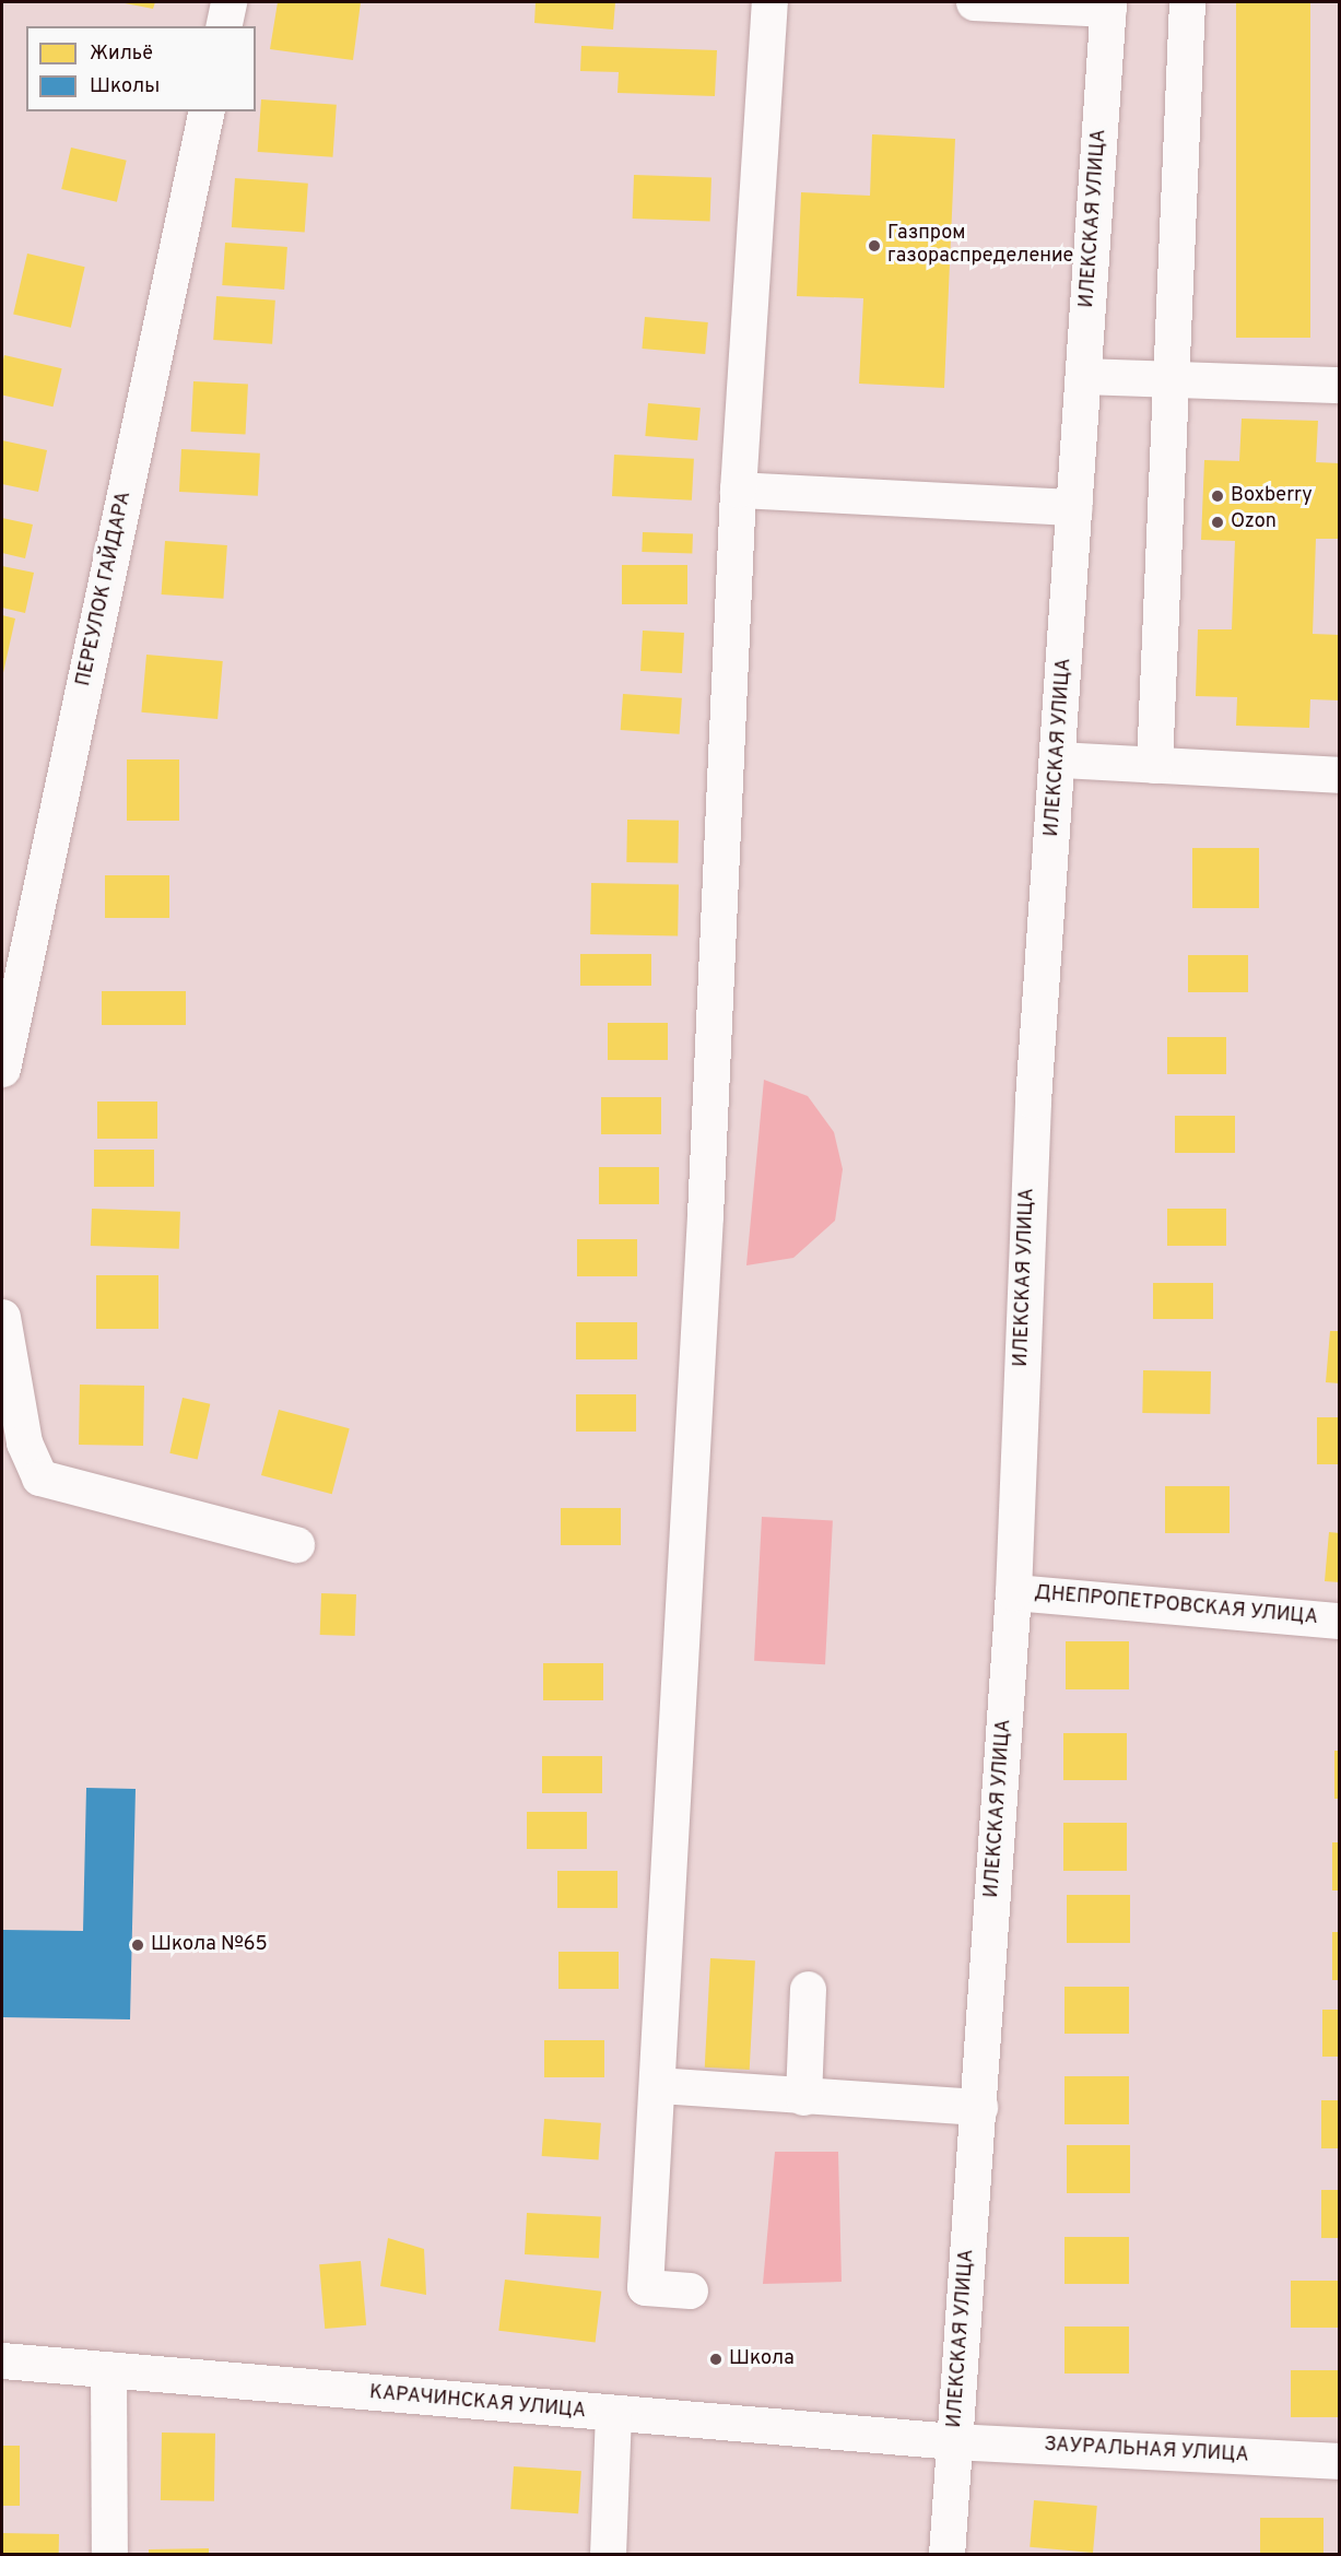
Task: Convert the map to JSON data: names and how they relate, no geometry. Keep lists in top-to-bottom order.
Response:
{
  "streets": {
    "street": [
      "ИЛЕКСКАЯ УЛИЦА",
      "ПЕРЕУЛОК ГАЙДАРА",
      "ДНЕПРОПЕТРОВСКАЯ УЛИЦА",
      "КАРАЧИНСКАЯ УЛИЦА",
      "ЗАУРАЛЬНАЯ УЛИЦА"
    ]
  },
  "crossings": [
    ["ИЛЕКСКАЯ УЛИЦА", "ДНЕПРОПЕТРОВСКАЯ УЛИЦА"],
    ["ИЛЕКСКАЯ УЛИЦА", "КАРАЧИНСКАЯ УЛИЦА"],
    ["ИЛЕКСКАЯ УЛИЦА", "ЗАУРАЛЬНАЯ УЛИЦА"],
    ["КАРАЧИНСКАЯ УЛИЦА", "ЗАУРАЛЬНАЯ УЛИЦА"]
  ],
  "places": [
    "Газпром газораспределение",
    "Boxberry",
    "Ozon",
    "Школа №65",
    "Школа"
  ],
  "legend": ["Жильё", "Школы"]
}
